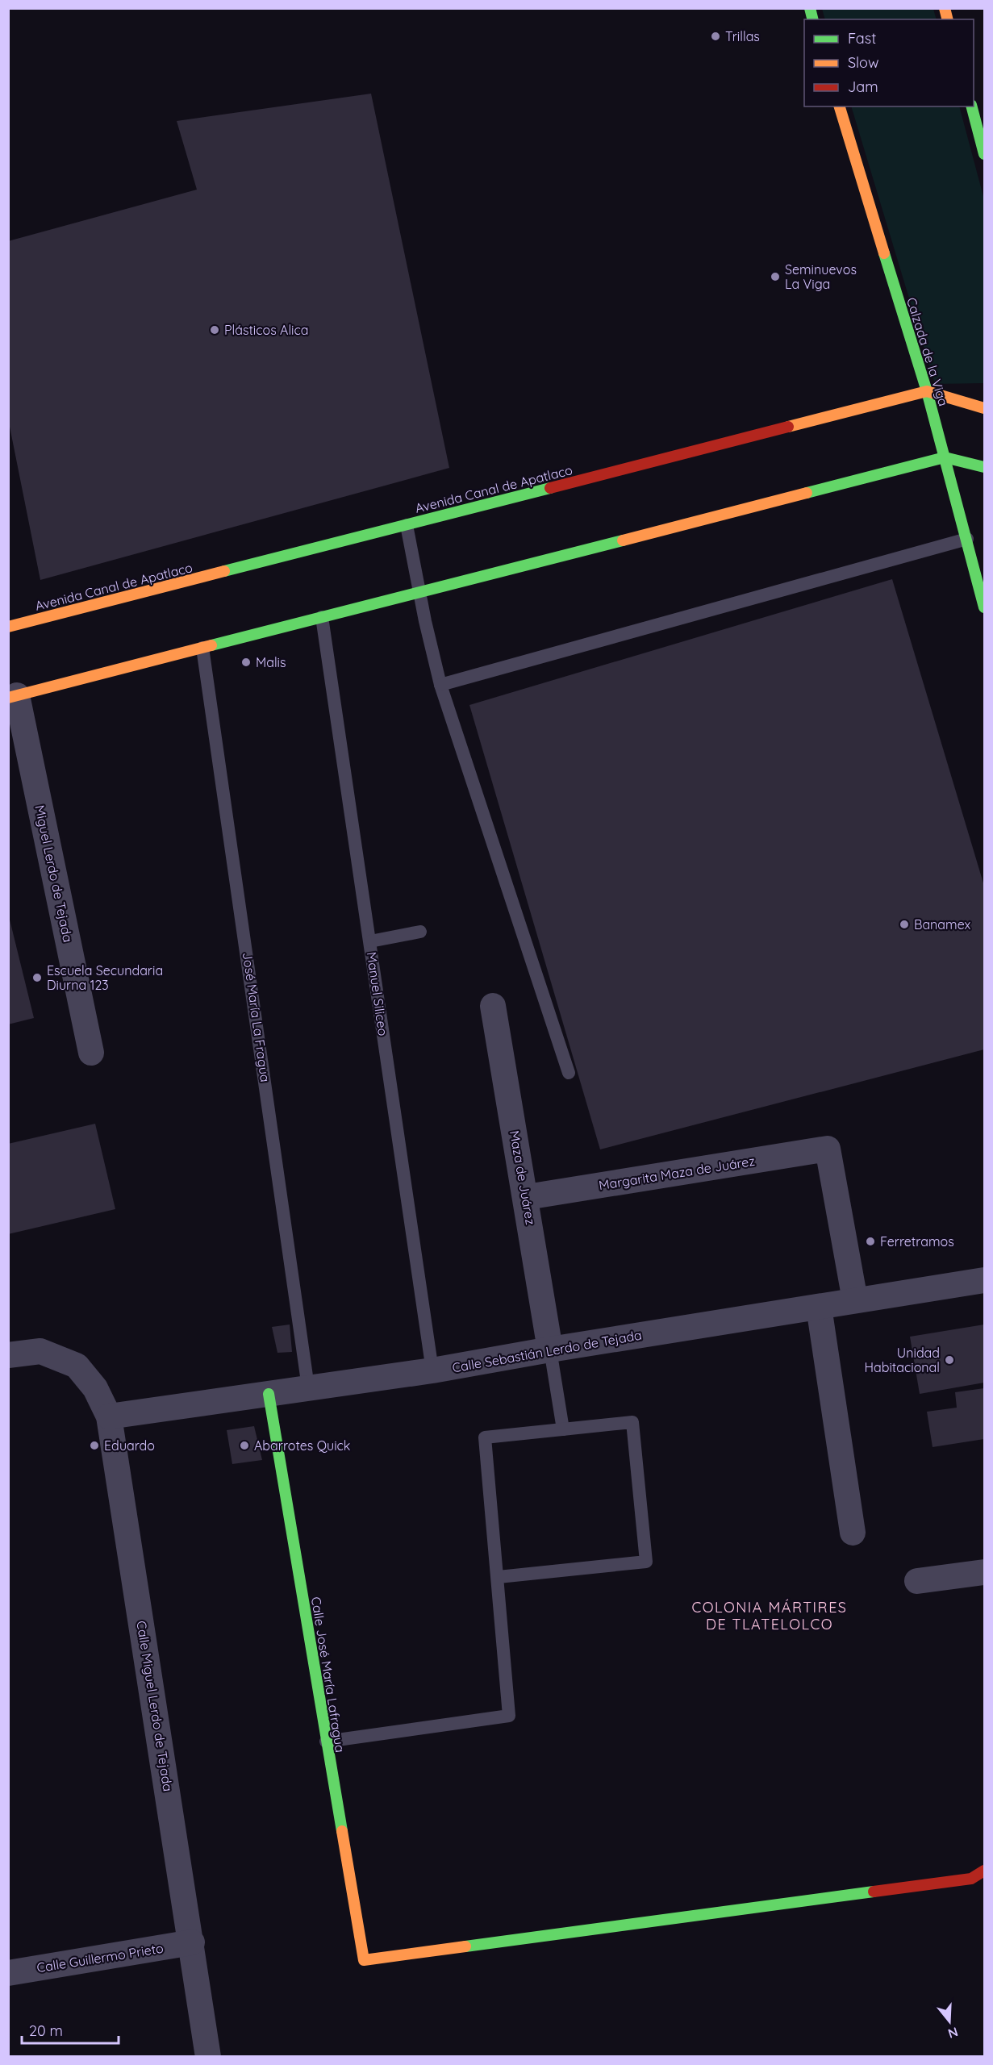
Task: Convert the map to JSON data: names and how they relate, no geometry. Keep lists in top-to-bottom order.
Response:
{
  "streets": {
    "street": [
      "Calzada de la Viga",
      "Avenida Canal de Apatlaco",
      "Miguel Lerdo de Tejada",
      "Margarita Maza de Juárez",
      "Maza de Juárez",
      "Calle Sebastián Lerdo de Tejada",
      "Calle José María Lafragua",
      "Calle Miguel Lerdo de Tejada",
      "Calle Guillermo Prieto"
    ],
    "lane": ["Manuel Siliceo", "José María La Fragua"]
  },
  "crossings": [
    ["Calzada de la Viga", "Avenida Canal de Apatlaco"],
    ["Manuel Siliceo", "Calle Sebastián Lerdo de Tejada"],
    ["José María La Fragua", "Calle Sebastián Lerdo de Tejada"],
    ["Margarita Maza de Juárez", "Maza de Juárez"],
    ["Margarita Maza de Juárez", "Calle Sebastián Lerdo de Tejada"],
    ["Maza de Juárez", "Calle Sebastián Lerdo de Tejada"],
    ["Calle Sebastián Lerdo de Tejada", "Calle José María Lafragua"],
    ["Calle Sebastián Lerdo de Tejada", "Calle Miguel Lerdo de Tejada"],
    ["Calle Miguel Lerdo de Tejada", "Calle Guillermo Prieto"]
  ],
  "districts": ["COLONIA MÁRTIRES DE TLATELOLCO"],
  "places": [
    "Trillas",
    "Seminuevos La Viga",
    "Plásticos Alica",
    "Malis",
    "Banamex",
    "Escuela Secundaria Diurna 123",
    "Ferretramos",
    "Unidad Habitacional",
    "Eduardo",
    "Abarrotes Quick"
  ],
  "legend": ["Fast", "Slow", "Jam"],
  "scale_bar": "20 m",
  "north": "bottom"
}
